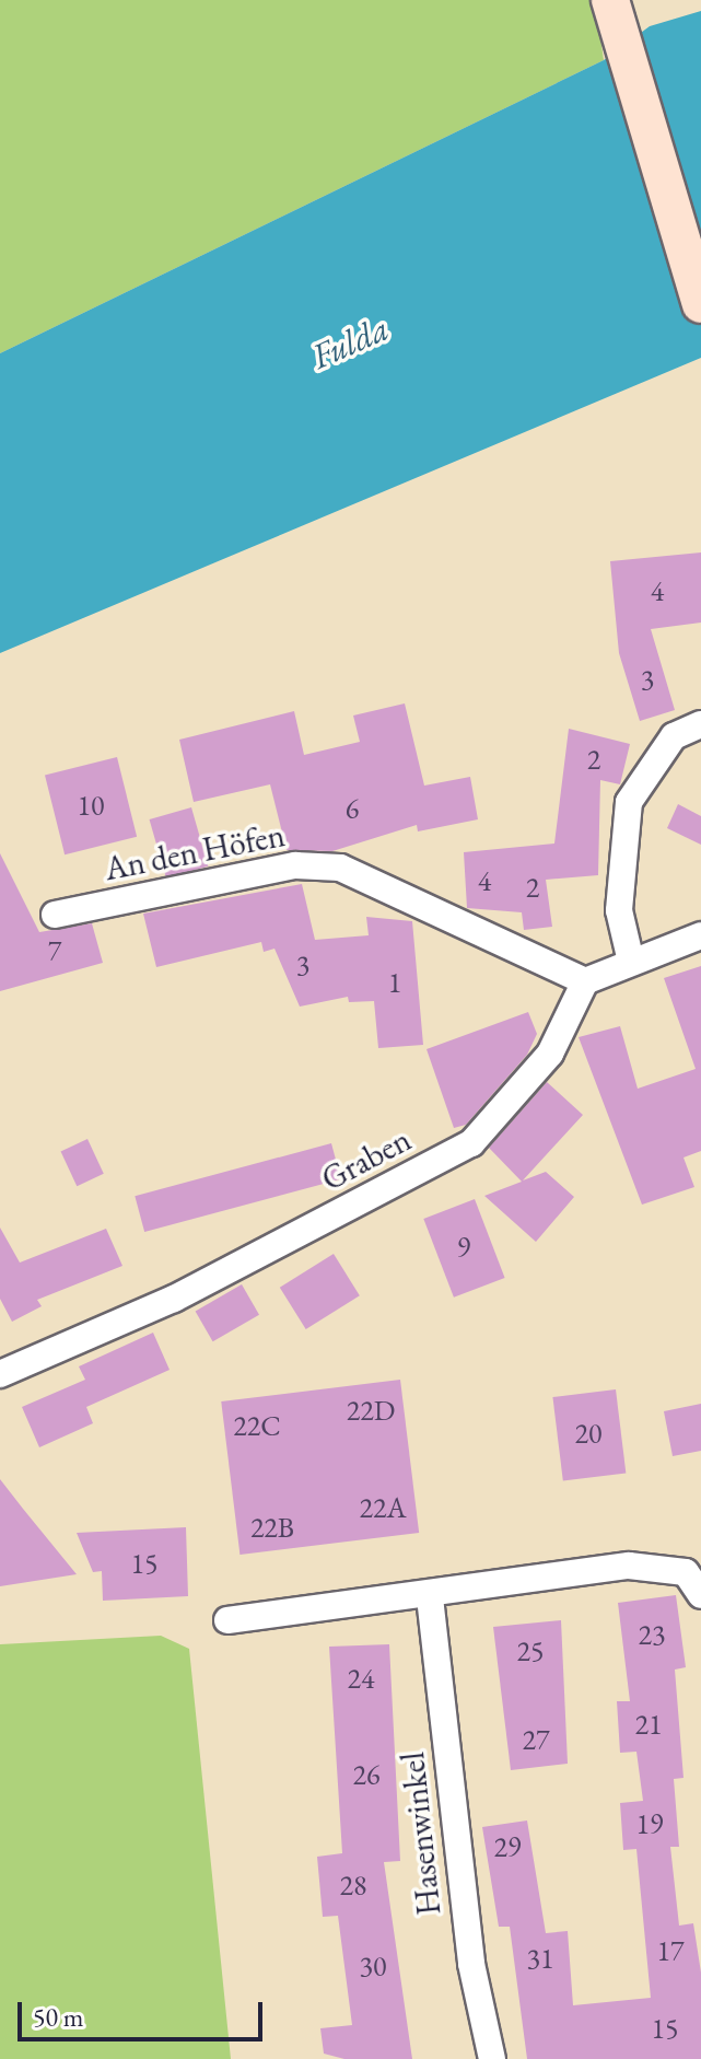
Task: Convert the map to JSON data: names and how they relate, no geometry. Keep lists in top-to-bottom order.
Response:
{
  "streets": {
    "street": ["An den Höfen", "Graben", "Hasenwinkel"]
  },
  "crossings": [
    ["An den Höfen", "Graben"]
  ],
  "water": ["Fulda"],
  "house_numbers": [
    "4",
    "3",
    "2",
    "10",
    "6",
    "4",
    "2",
    "7",
    "3",
    "1",
    "9",
    "22D",
    "22C",
    "20",
    "22A",
    "22B",
    "15",
    "23",
    "25",
    "24",
    "21",
    "27",
    "26",
    "19",
    "29",
    "28",
    "17",
    "31",
    "30",
    "15"
  ],
  "scale_bar": "50 m"
}
